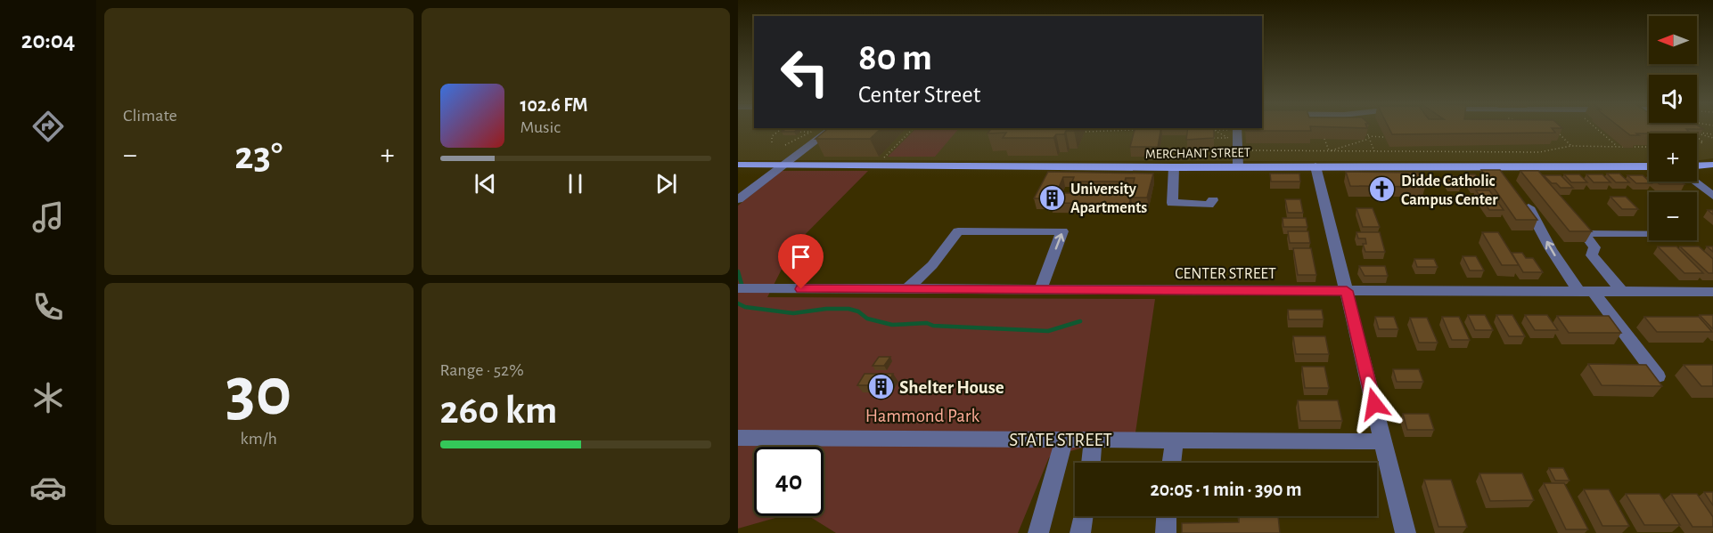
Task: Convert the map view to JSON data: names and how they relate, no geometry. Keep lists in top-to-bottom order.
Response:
{
  "streets": {
    "main road": ["MERCHANT STREET"],
    "street": ["CENTER STREET", "STATE STREET"]
  },
  "parks": ["Hammond Park"],
  "places": {
    "church": ["Didde Catholic Campus Center"],
    "building": ["University Apartments", "Shelter House"]
  },
  "north": "left",
  "page": {
    "tabs": "20:04",
    "tile": [
      "Climate",
      ["30", "km/h"],
      ["Range · 52%", "260 km"]
    ],
    "map_buttons": ["+", "−"],
    "turn": ["80 m", "Center Street"],
    "song": ["102.6 FM", "Music"],
    "heat": ["−", "23°", "+"],
    "limit": "40",
    "trip": "20:05 · 1 min · 390 m"
  }
}
